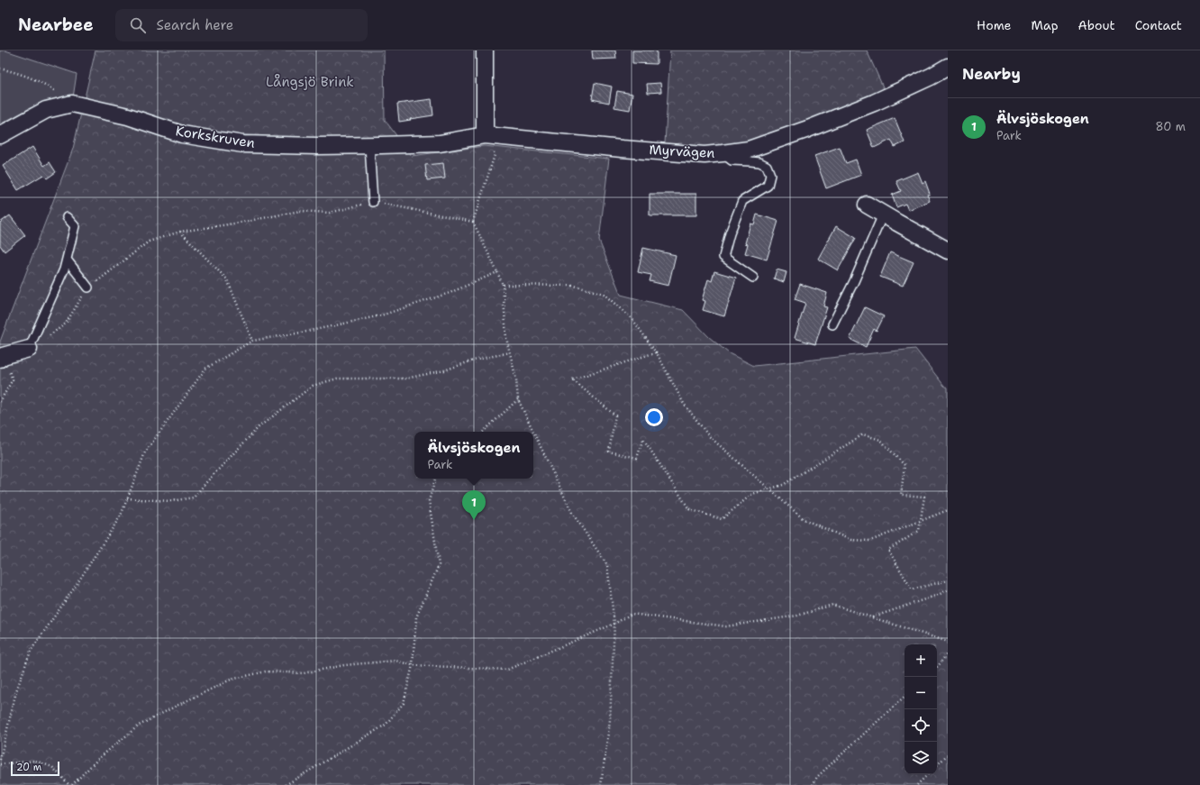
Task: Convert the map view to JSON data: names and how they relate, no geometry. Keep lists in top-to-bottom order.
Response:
{
  "streets": {
    "street": ["Korkskruven", "Myrvägen"]
  },
  "crossings": [
    ["Korkskruven", "Myrvägen"]
  ],
  "parks": ["Långsjö Brink"],
  "scale_bar": "20 m",
  "page": {
    "header": "Nearbee",
    "search": "Search here",
    "nav": [
      "Home",
      "Map",
      "About",
      "Contact"
    ],
    "heading": "Nearby",
    "list": [
      {
        "mark": "1",
        "name": "Älvsjöskogen",
        "note": "Park",
        "value": "80 m"
      }
    ],
    "popup": ["Älvsjöskogen", "Park"],
    "pins": "1",
    "map_buttons": ["+", "−"],
    "scale": "20 m"
  }
}
